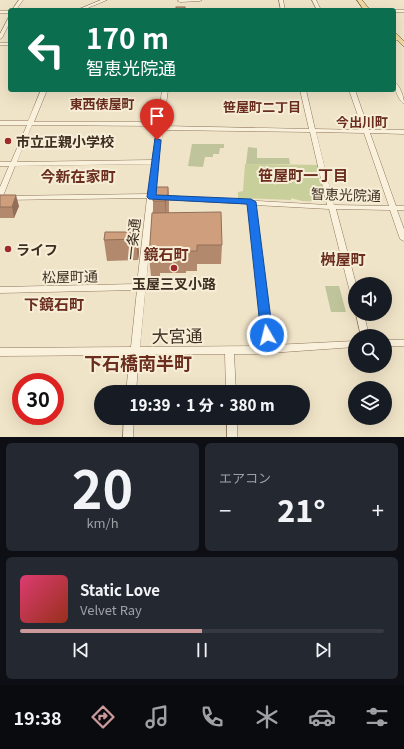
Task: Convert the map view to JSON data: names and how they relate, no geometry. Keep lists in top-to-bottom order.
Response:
{
  "streets": {
    "street": [
      "智恵光院通",
      "一条通",
      "松屋町通",
      "大宮通"
    ]
  },
  "crossings": [
    ["智恵光院通", "一条通"],
    ["一条通", "松屋町通"],
    ["一条通", "大宮通"]
  ],
  "districts": [
    "東西俵屋町",
    "笹屋町二丁目",
    "今出川町",
    "笹屋町一丁目",
    "今新在家町",
    "鏡石町",
    "桝屋町",
    "下鏡石町",
    "下石橋南半町"
  ],
  "places": ["市立正親小学校", "ライフ", "玉屋三叉小路"],
  "page": {
    "turn": ["170 m", "智恵光院通"],
    "limit": "30",
    "trip": "19:39 · 1 分 · 380 m",
    "tile": [
      ["20", "km/h"],
      "エアコン"
    ],
    "heat": ["−", "21°", "+"],
    "song": ["Static Love", "Velvet Ray"],
    "tabs": "19:38"
  }
}
